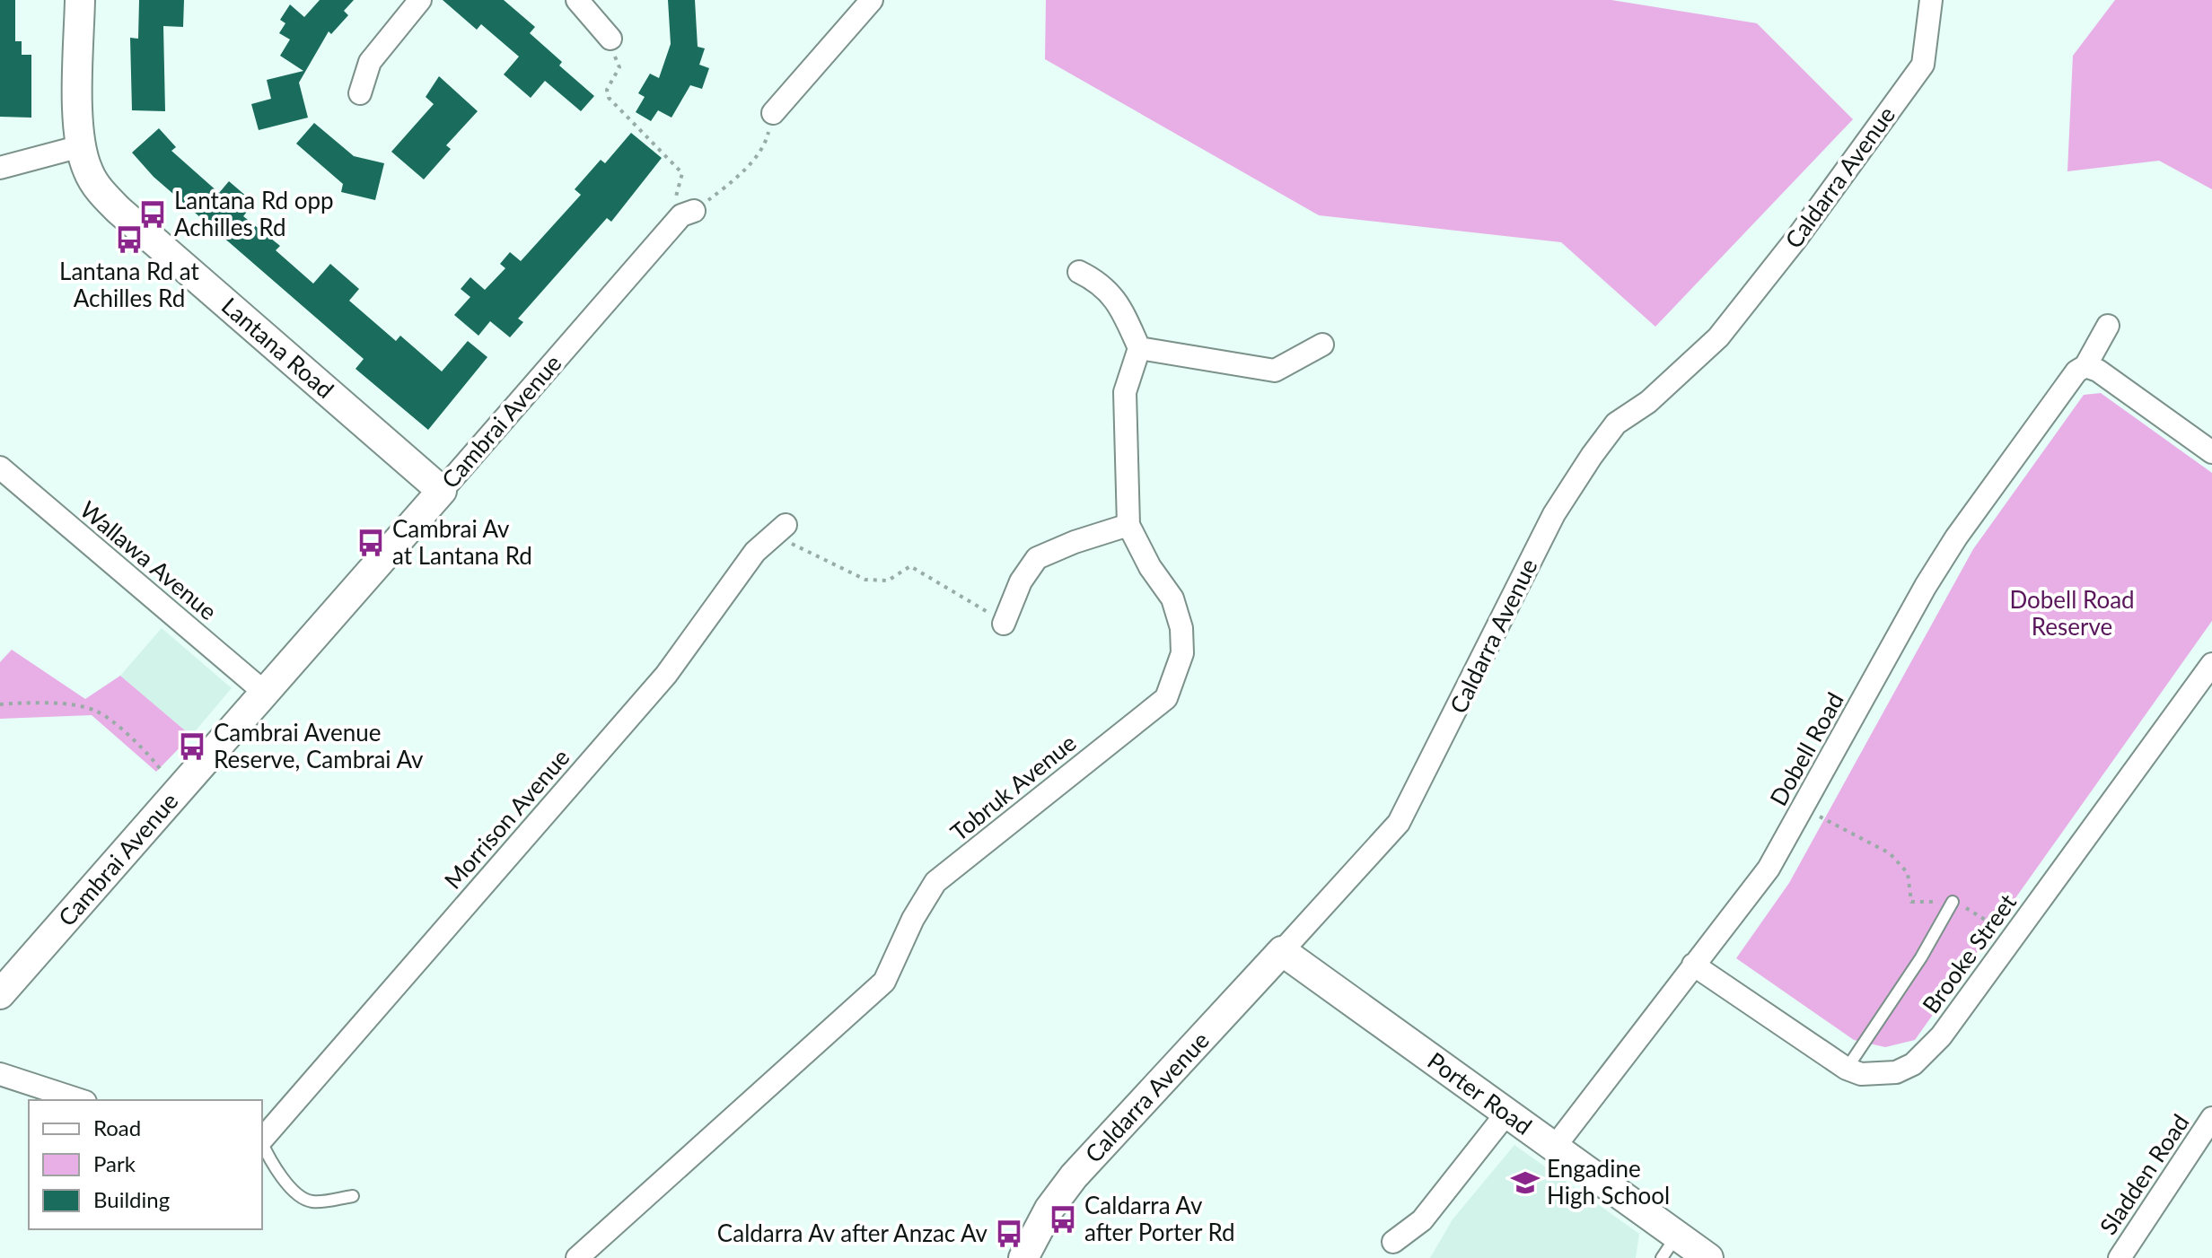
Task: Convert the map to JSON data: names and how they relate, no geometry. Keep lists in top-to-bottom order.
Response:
{
  "streets": {
    "street": [
      "Caldarra Avenue",
      "Lantana Road",
      "Cambrai Avenue",
      "Wallawa Avenue",
      "Dobell Road",
      "Tobruk Avenue",
      "Morrison Avenue",
      "Brooke Street",
      "Porter Road",
      "Sladden Road"
    ]
  },
  "crossings": [
    ["Caldarra Avenue", "Porter Road"],
    ["Lantana Road", "Cambrai Avenue"],
    ["Cambrai Avenue", "Wallawa Avenue"],
    ["Dobell Road", "Brooke Street"],
    ["Dobell Road", "Porter Road"]
  ],
  "parks": ["Dobell Road Reserve"],
  "places": {
    "bus stop": [
      "Lantana Rd opp Achilles Rd",
      "Lantana Rd at Achilles Rd",
      "Cambrai Av at Lantana Rd",
      "Cambrai Avenue Reserve, Cambrai Av",
      "Caldarra Av after Porter Rd",
      "Caldarra Av after Anzac Av"
    ],
    "school or university": ["Engadine High School"]
  },
  "legend": ["Road", "Park", "Building"]
}
